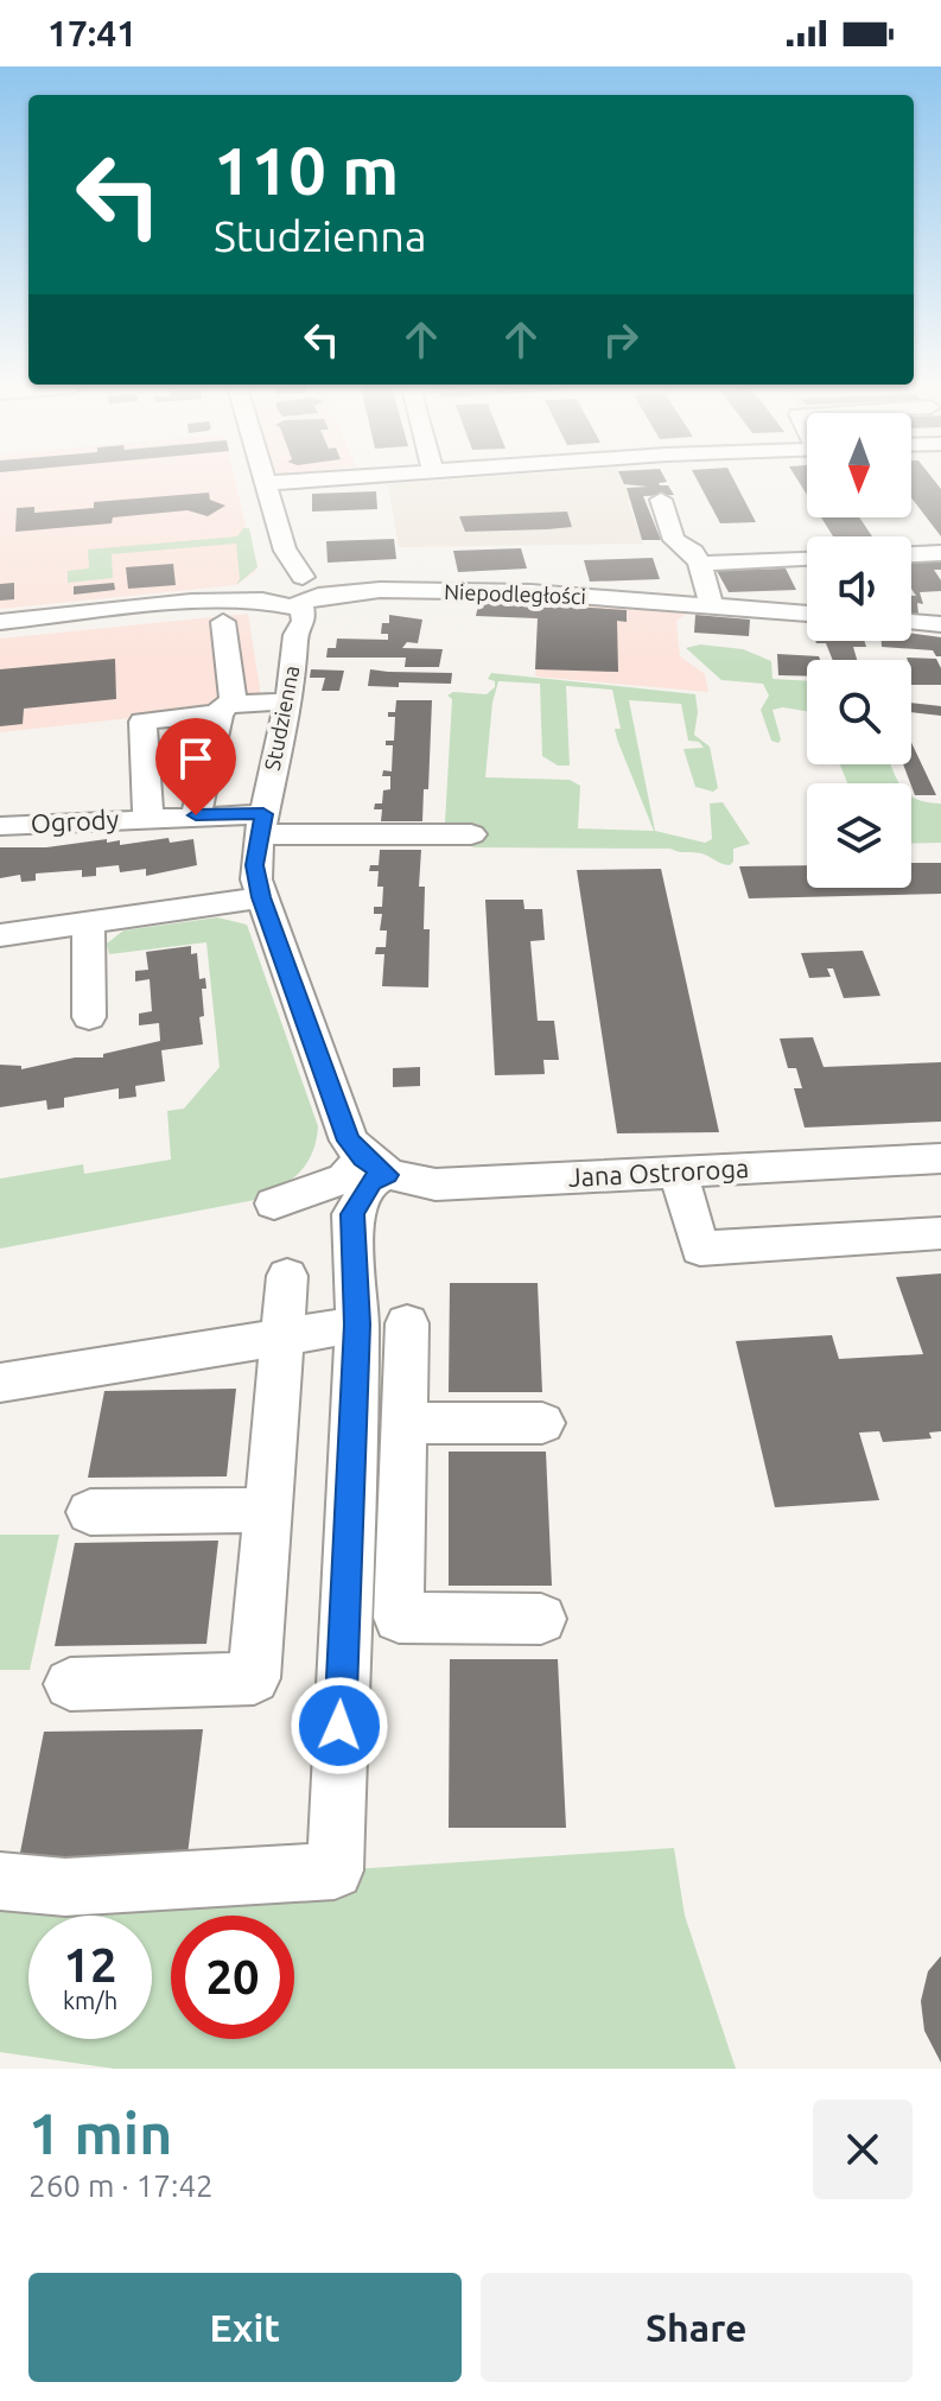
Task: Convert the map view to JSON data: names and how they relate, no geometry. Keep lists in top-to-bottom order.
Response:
{
  "streets": {
    "street": [
      "Niepodległości",
      "Studzienna",
      "Ogrody",
      "Jana Ostroroga"
    ]
  },
  "crossings": [
    ["Niepodległości", "Studzienna"],
    ["Studzienna", "Ogrody"],
    ["Studzienna", "Jana Ostroroga"]
  ],
  "north": "bottom",
  "page": {
    "status": "17:41",
    "turn": ["110 m", "Studzienna"],
    "speed": "12 km/h",
    "limit": "20",
    "heading": ["1 min", "260 m · 17:42"],
    "buttons": ["Exit", "Share"]
  }
}
